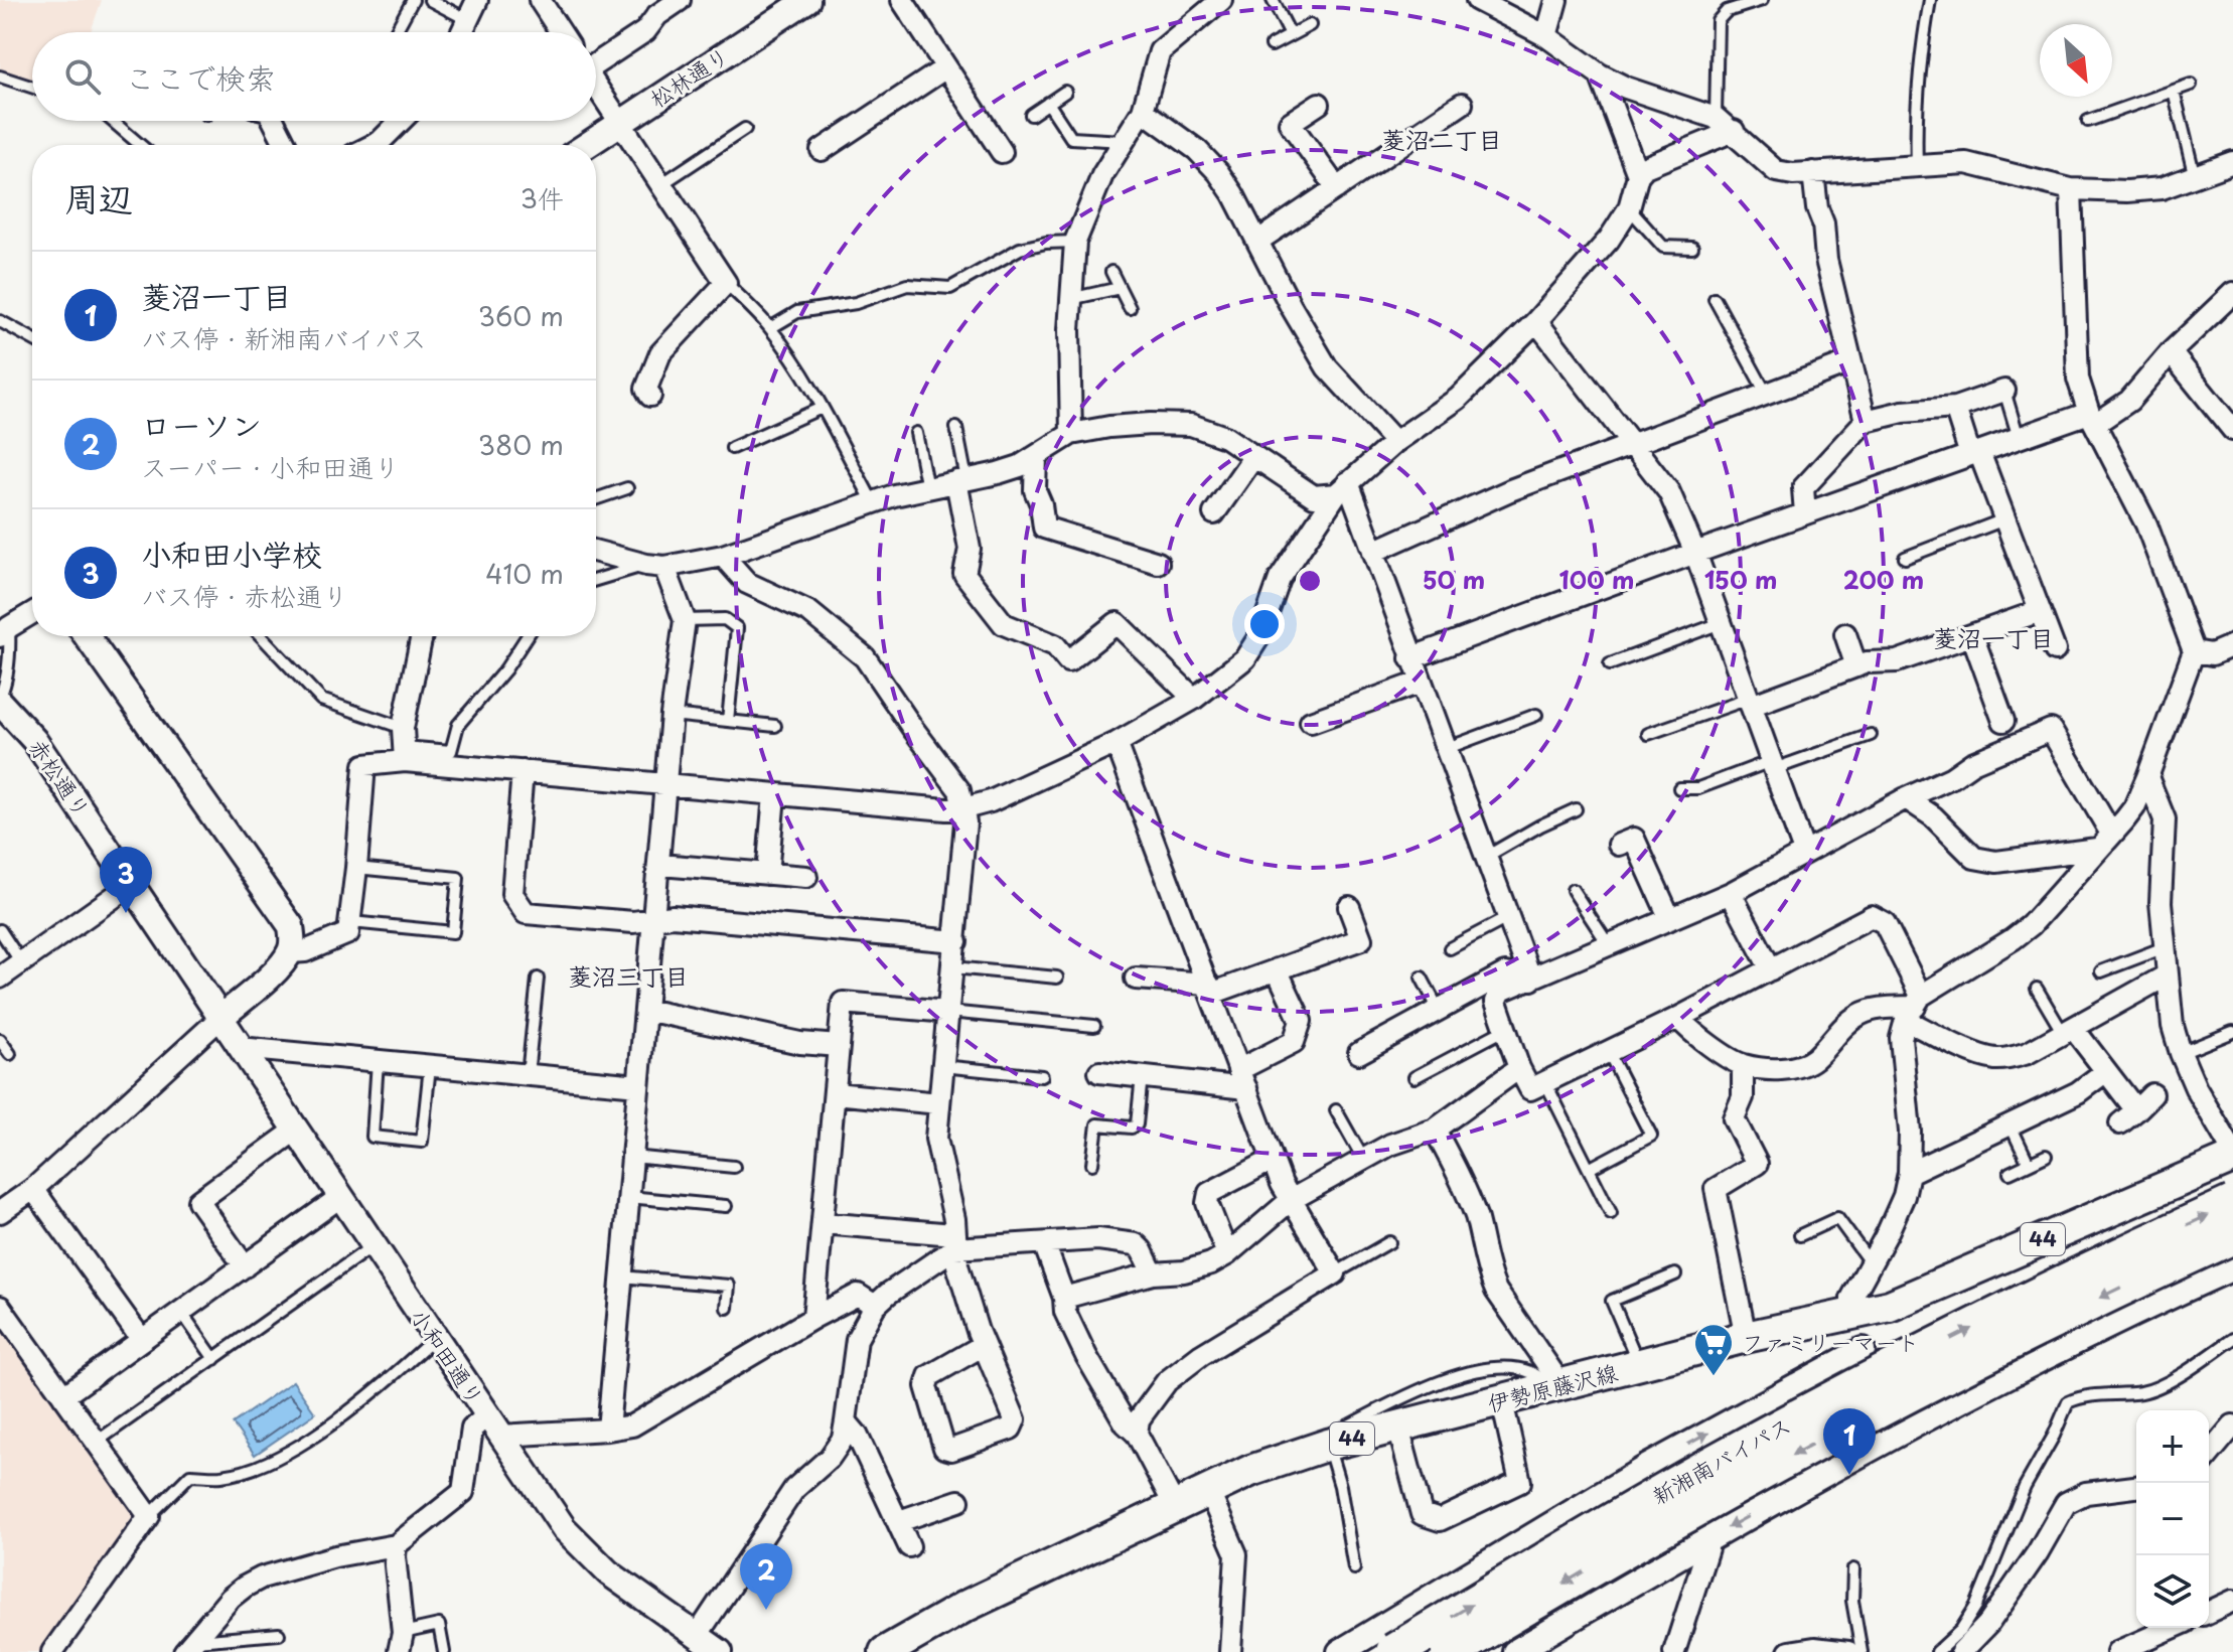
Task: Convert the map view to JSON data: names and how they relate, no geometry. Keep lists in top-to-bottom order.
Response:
{
  "streets": {
    "highway": ["新湘南バイパス"],
    "main road": ["44", "伊勢原藤沢線"],
    "street": ["松林通り", "赤松通り", "小和田通り"]
  },
  "crossings": [
    ["赤松通り", "小和田通り"]
  ],
  "districts": ["菱沼二丁目", "菱沼一丁目", "菱沼三丁目"],
  "places": {
    "supermarket": ["ファミリーマート"]
  },
  "north": "bottom right",
  "page": {
    "search": "ここで検索",
    "heading": ["周辺", "3件"],
    "list": [
      {
        "mark": "1",
        "name": "菱沼一丁目",
        "note": "バス停 · 新湘南バイパス",
        "value": "360 m"
      },
      {
        "mark": "2",
        "name": "ローソン",
        "note": "スーパー · 小和田通り",
        "value": "380 m"
      },
      {
        "mark": "3",
        "name": "小和田小学校",
        "note": "バス停 · 赤松通り",
        "value": "410 m"
      }
    ],
    "pins": ["3", "1", "2"],
    "map_buttons": ["+", "−"]
  },
  "rings": [
    "50 m",
    "100 m",
    "150 m",
    "200 m"
  ]
}
